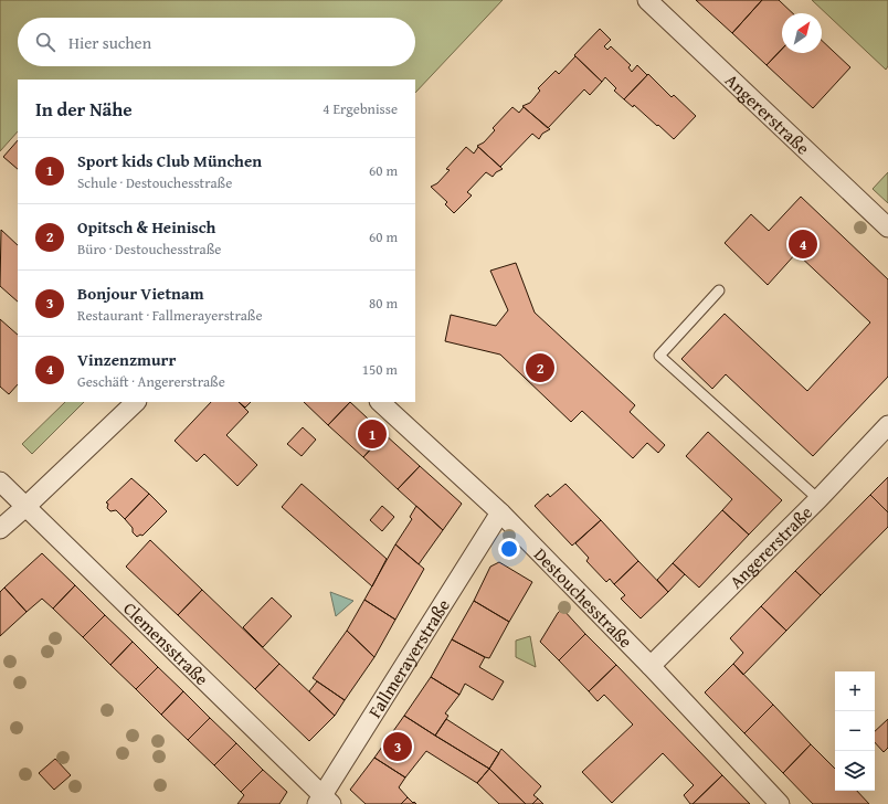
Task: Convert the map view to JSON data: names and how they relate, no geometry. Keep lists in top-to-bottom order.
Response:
{
  "streets": {
    "street": [
      "Angererstraße",
      "Destouchesstraße",
      "Clemensstraße",
      "Fallmerayerstraße"
    ]
  },
  "crossings": [
    ["Angererstraße", "Destouchesstraße"],
    ["Destouchesstraße", "Fallmerayerstraße"],
    ["Clemensstraße", "Fallmerayerstraße"]
  ],
  "north": "top right",
  "page": {
    "search": "Hier suchen",
    "heading": ["In der Nähe", "4 Ergebnisse"],
    "list": [
      {
        "mark": "1",
        "name": "Sport kids Club München",
        "note": "Schule · Destouchesstraße",
        "value": "60 m"
      },
      {
        "mark": "2",
        "name": "Opitsch & Heinisch",
        "note": "Büro · Destouchesstraße",
        "value": "60 m"
      },
      {
        "mark": "3",
        "name": "Bonjour Vietnam",
        "note": "Restaurant · Fallmerayerstraße",
        "value": "80 m"
      },
      {
        "mark": "4",
        "name": "Vinzenzmurr",
        "note": "Geschäft · Angererstraße",
        "value": "150 m"
      }
    ],
    "pins": [
      "4",
      "2",
      "1",
      "3"
    ],
    "map_buttons": ["+", "−"]
  }
}
